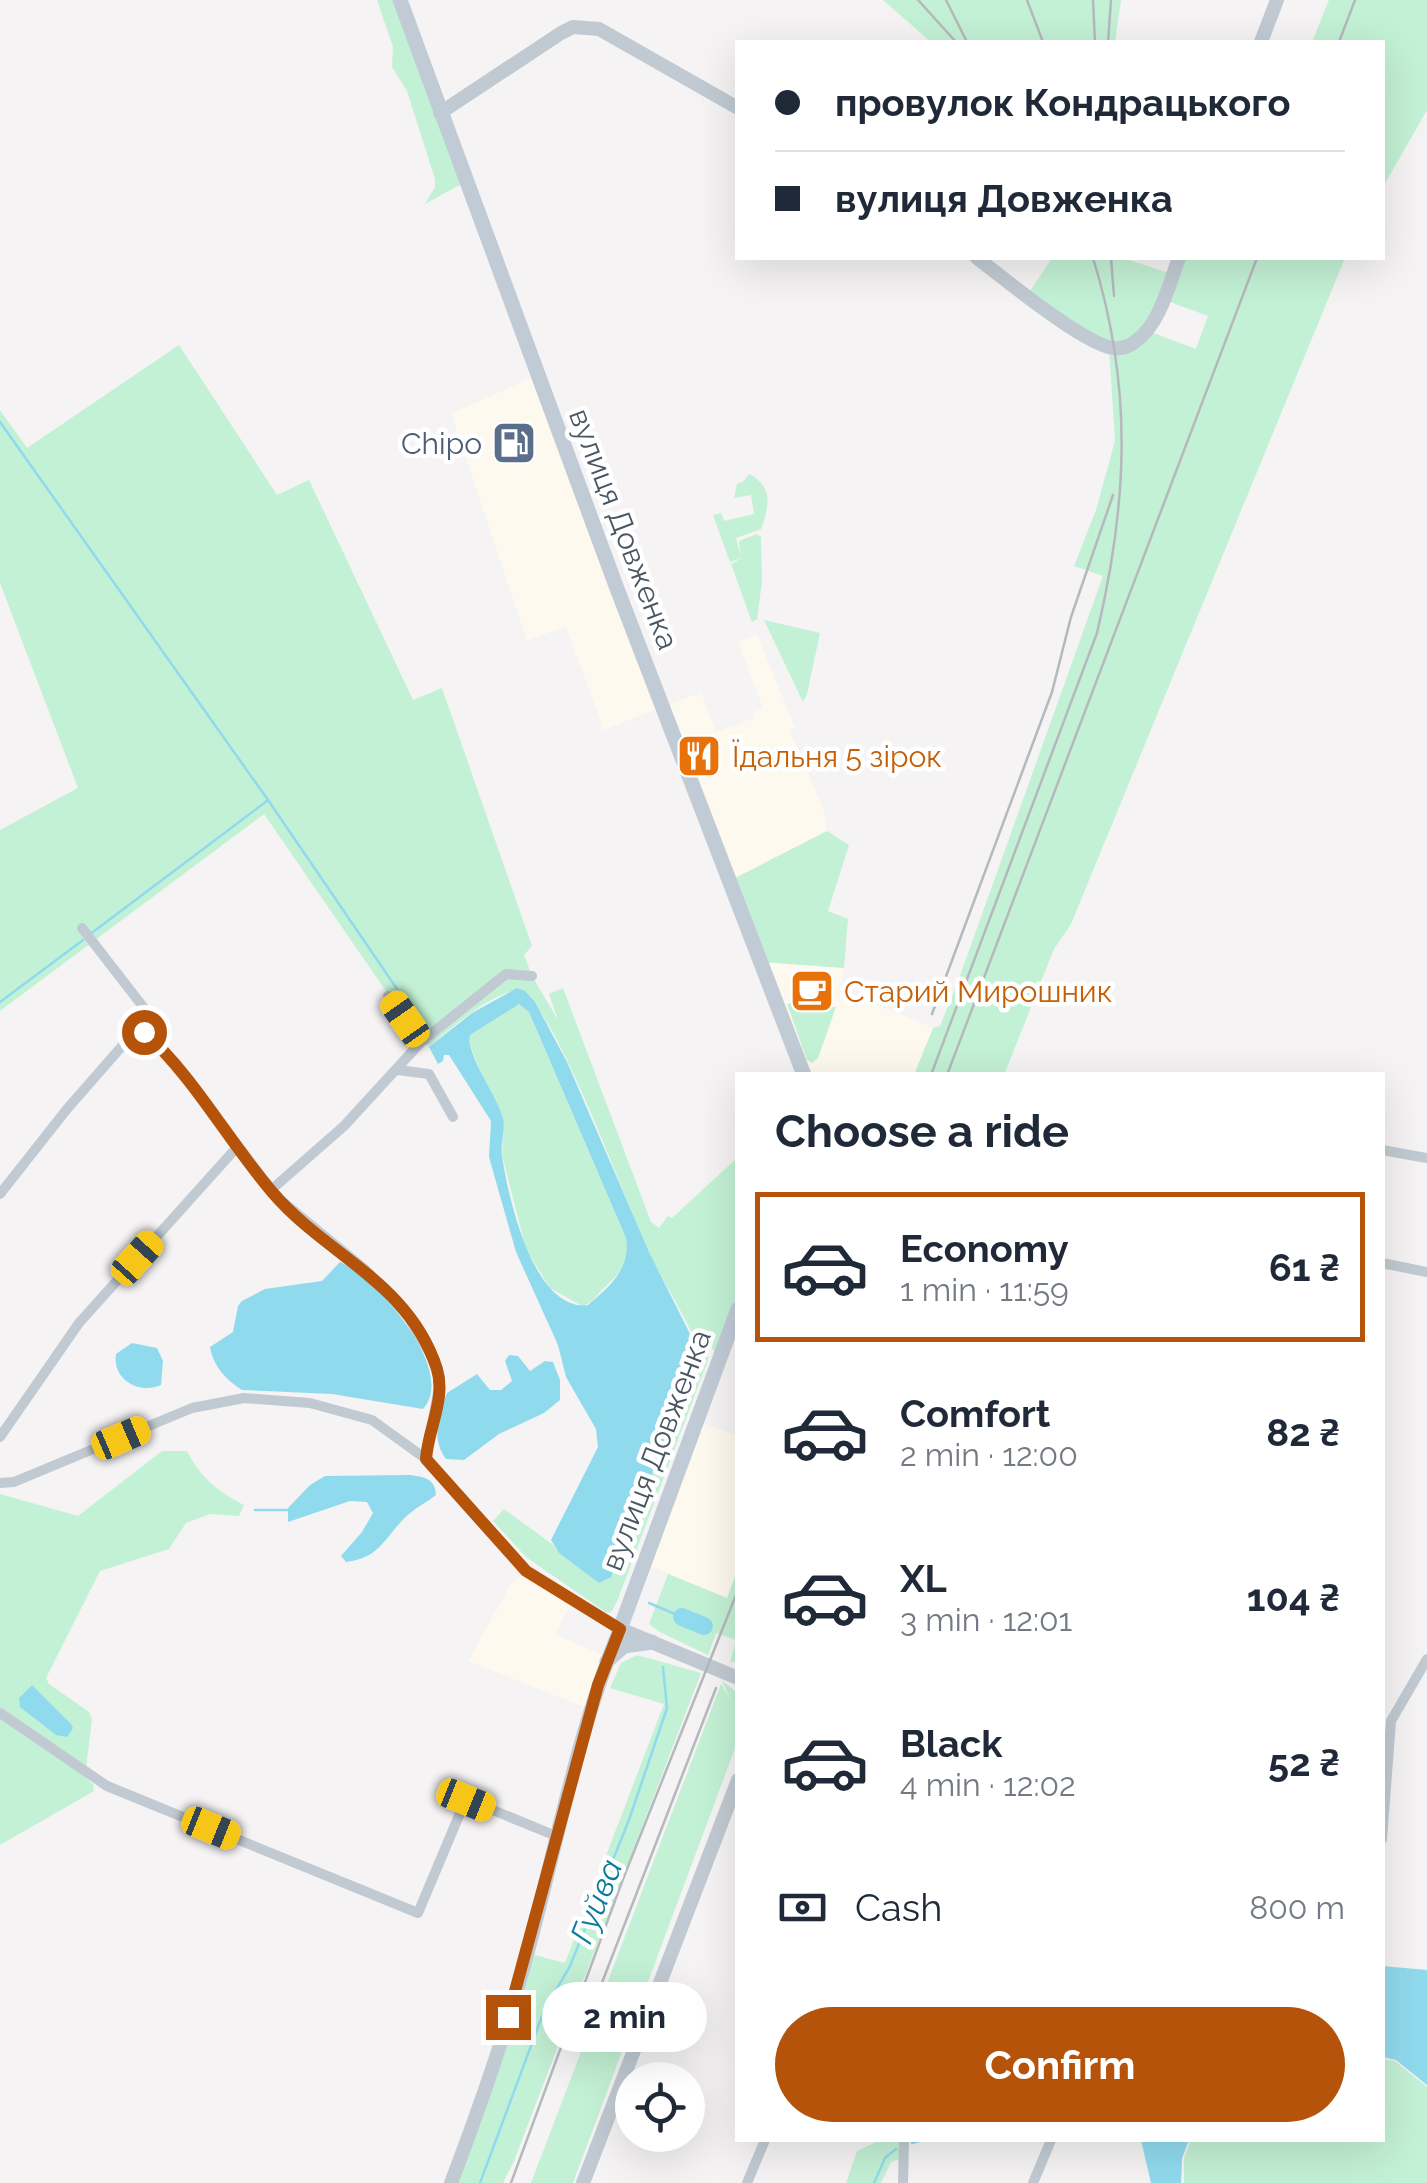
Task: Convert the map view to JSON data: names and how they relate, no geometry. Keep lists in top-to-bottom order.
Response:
{
  "streets": {
    "main road": ["вулиця Довженка"]
  },
  "water": ["Гуйва"],
  "places": {
    "fuel station": ["Chipo"],
    "restaurant": ["Їдальня 5 зірок"],
    "cafe": ["Старий Мирошник"]
  },
  "page": {
    "banner": ["провулок Кондрацького", "вулиця Довженка"],
    "heading": "Choose a ride",
    "list": [
      {
        "name": "Economy",
        "note": "1 min · 11:59",
        "value": "61 ₴"
      },
      {
        "name": "Comfort",
        "note": "2 min · 12:00",
        "value": "82 ₴"
      },
      {
        "name": "XL",
        "note": "3 min · 12:01",
        "value": "104 ₴"
      },
      {
        "name": "Black",
        "note": "4 min · 12:02",
        "value": "52 ₴"
      }
    ],
    "pay": ["Cash", "800 m"],
    "bubble": "2 min",
    "buttons": "Confirm"
  }
}
